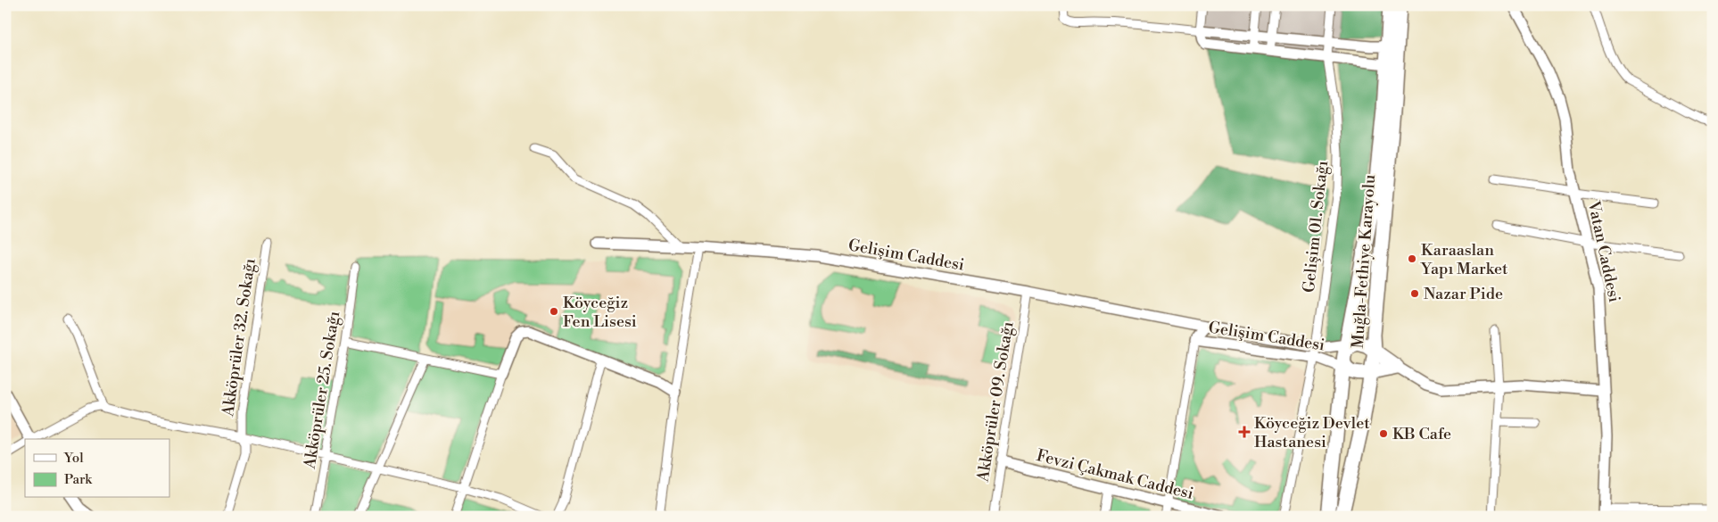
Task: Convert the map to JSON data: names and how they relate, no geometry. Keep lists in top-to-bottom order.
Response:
{
  "streets": {
    "highway": ["Muğla-Fethiye Karayolu"],
    "street": [
      "Gelişim 01. Sokağı",
      "Vatan Caddesi",
      "Gelişim Caddesi",
      "Akköprüler 32. Sokağı",
      "Akköprüler 25. Sokağı",
      "Akköprüler 09. Sokağı",
      "Fevzi Çakmak Caddesi"
    ]
  },
  "crossings": [
    ["Gelişim 01. Sokağı", "Gelişim Caddesi"],
    ["Gelişim Caddesi", "Muğla-Fethiye Karayolu"],
    ["Gelişim Caddesi", "Akköprüler 09. Sokağı"],
    ["Akköprüler 09. Sokağı", "Fevzi Çakmak Caddesi"]
  ],
  "places": {
    "other": [
      "Karaaslan Yapı Market",
      "Nazar Pide",
      "Köyceğiz Fen Lisesi",
      "KB Cafe"
    ],
    "health": ["Köyceğiz Devlet Hastanesi"]
  },
  "legend": ["Yol", "Park"]
}
